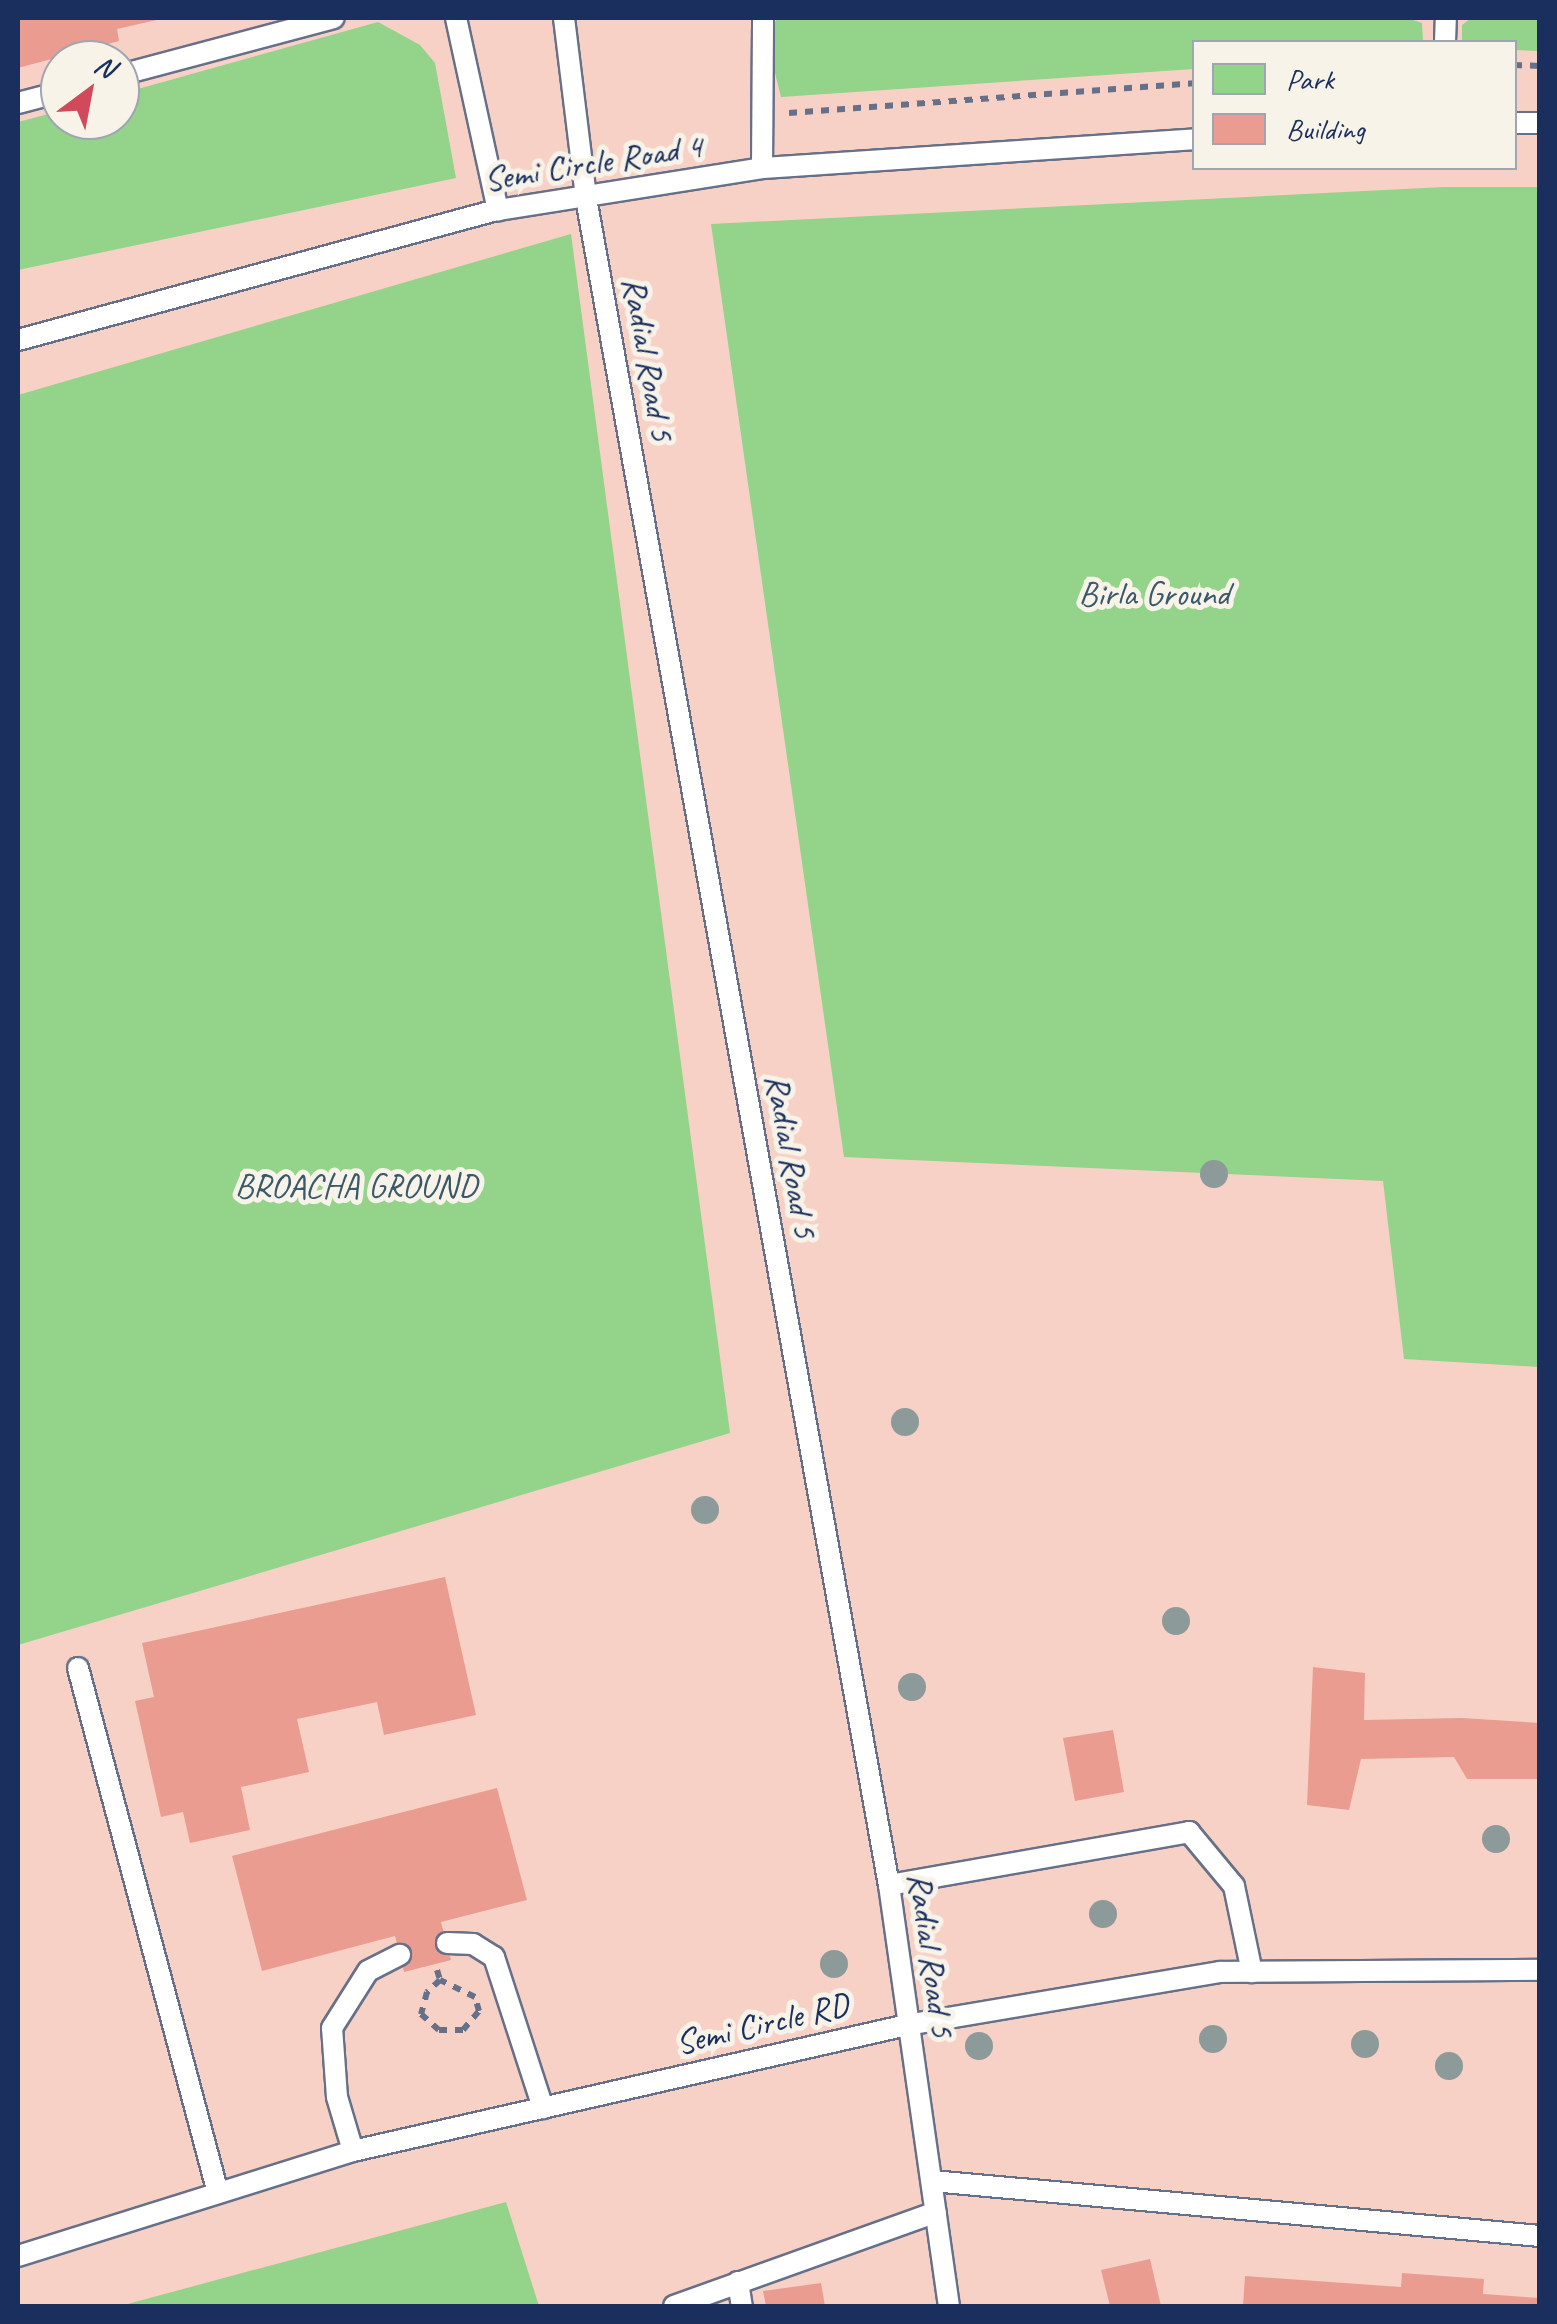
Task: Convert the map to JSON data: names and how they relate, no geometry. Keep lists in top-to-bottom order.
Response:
{
  "streets": {
    "lane": ["Semi Circle Road 4", "Radial Road 5", "Semi Circle RD"]
  },
  "crossings": [
    ["Semi Circle Road 4", "Radial Road 5"],
    ["Radial Road 5", "Semi Circle RD"]
  ],
  "parks": ["Birla Ground", "BROACHA GROUND"],
  "legend": ["Park", "Building"],
  "north": "top right"
}
